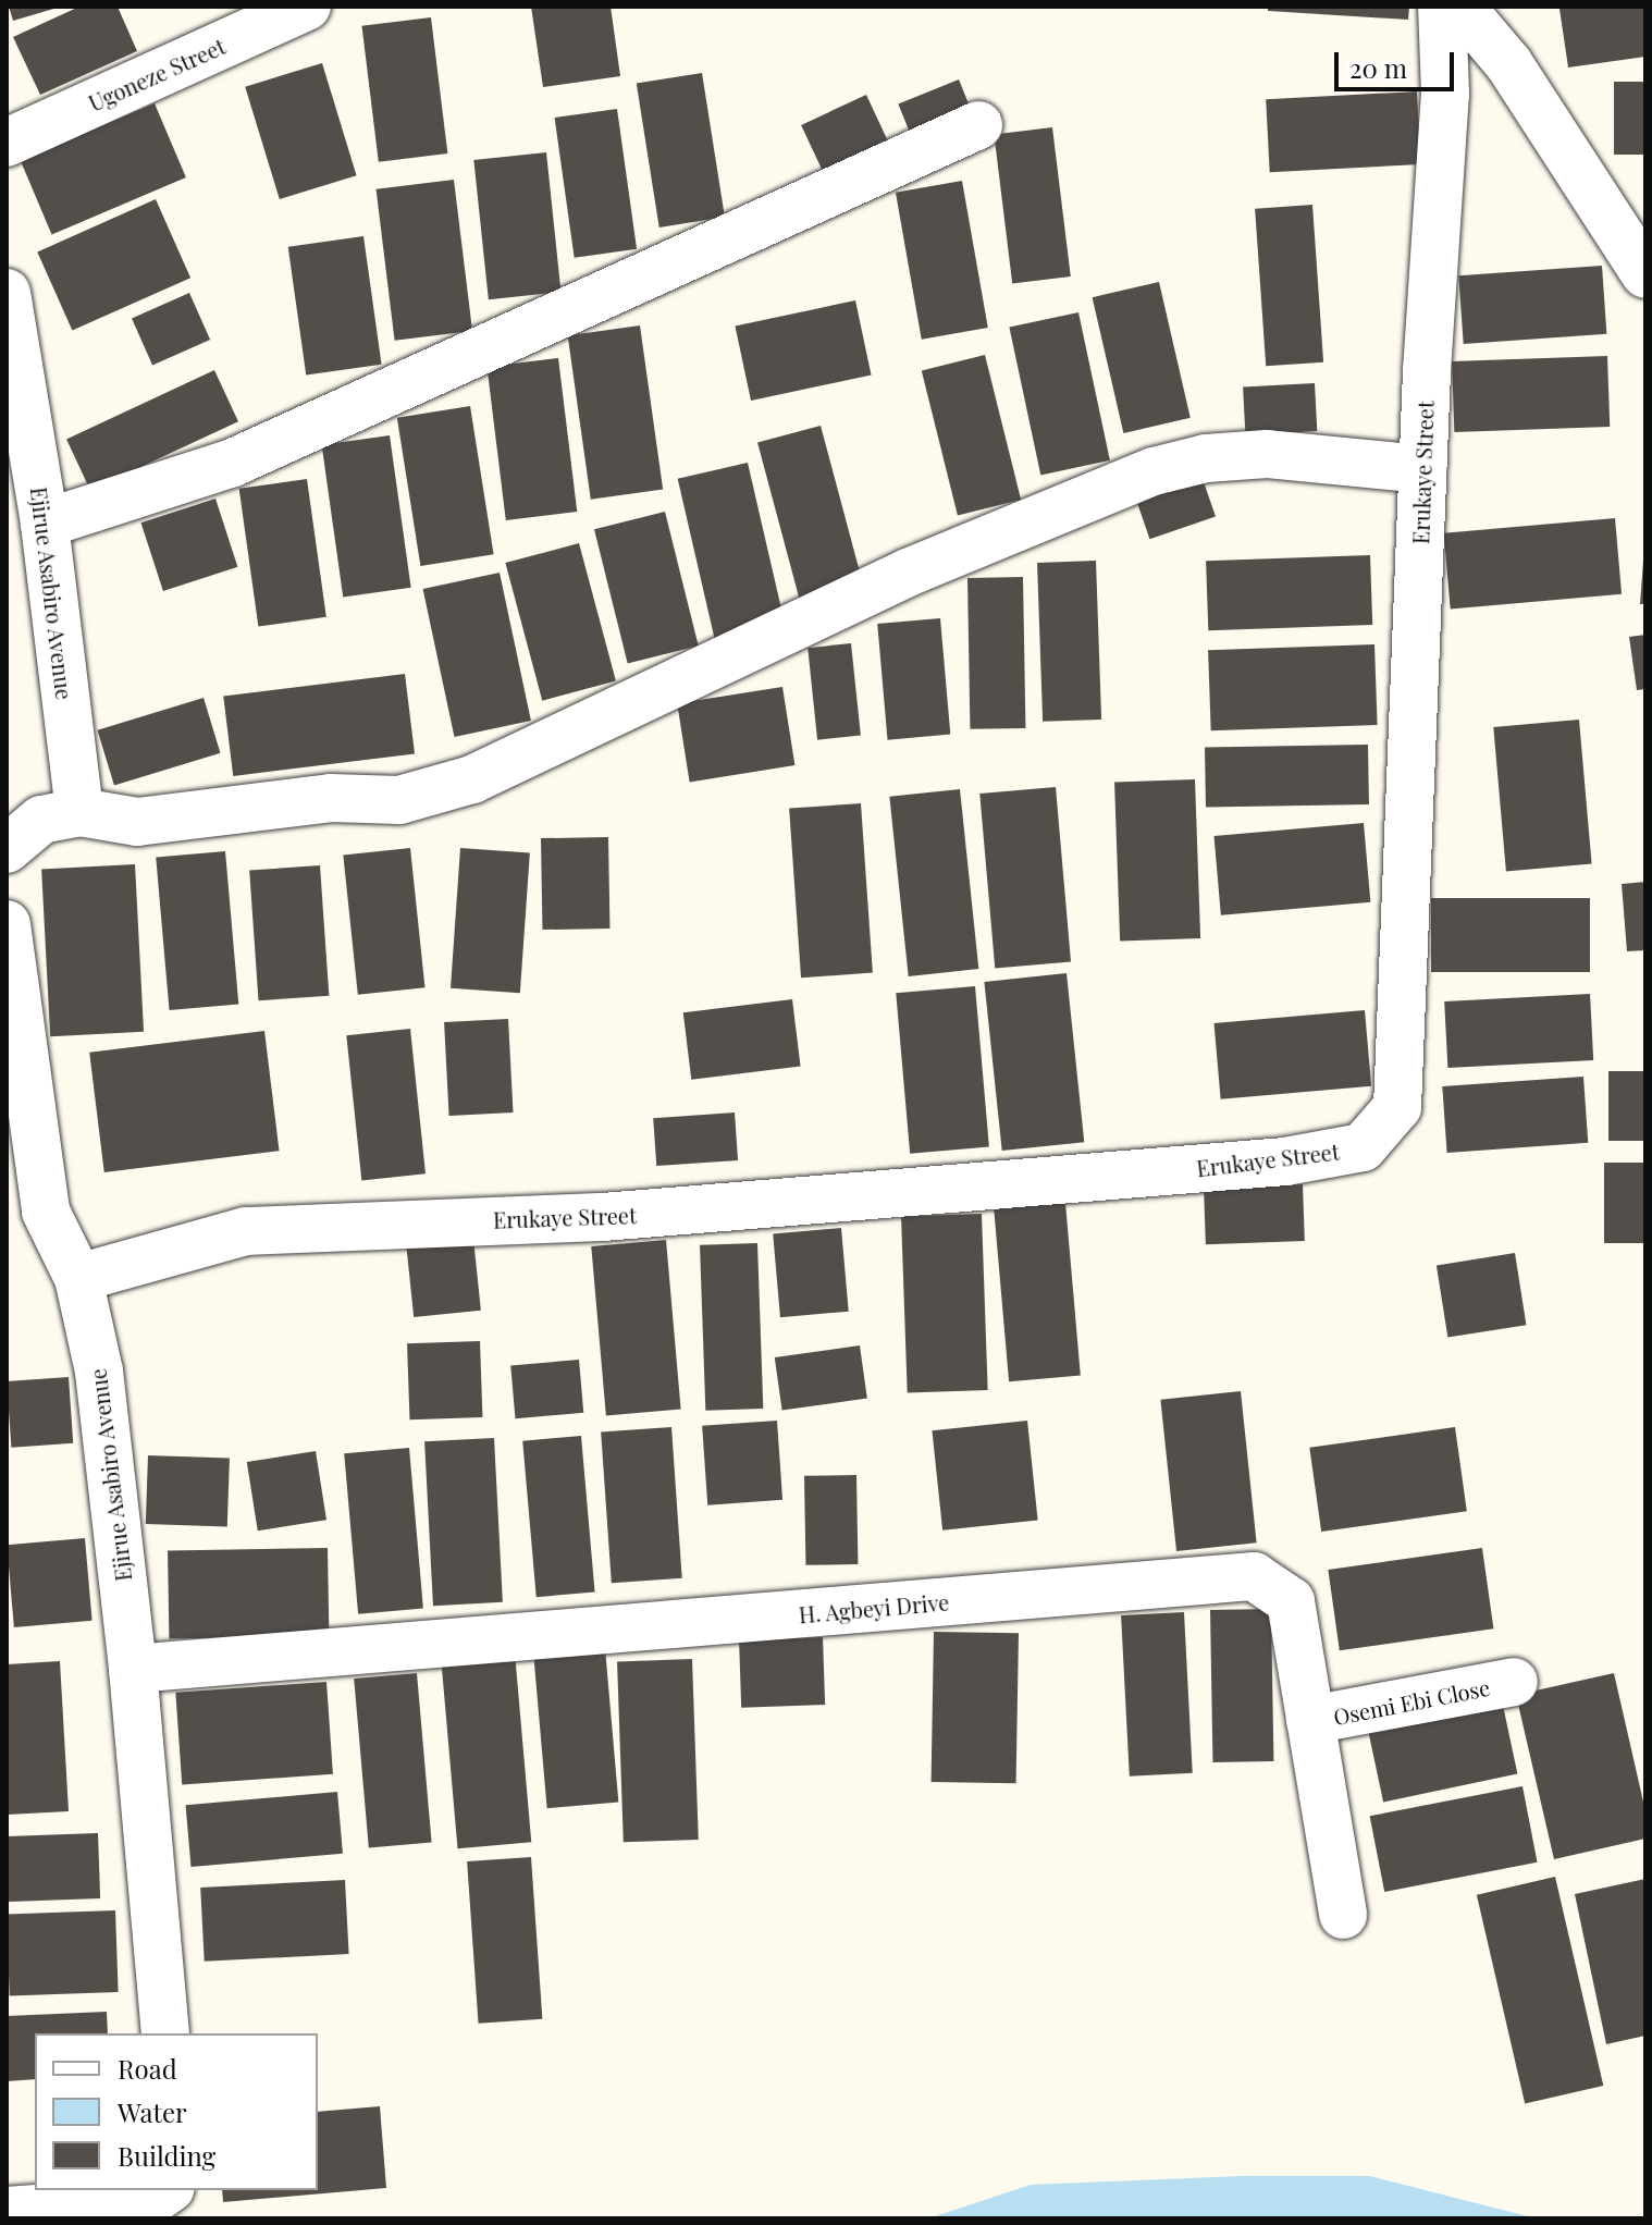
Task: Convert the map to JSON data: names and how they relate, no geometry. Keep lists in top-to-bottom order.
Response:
{
  "streets": {
    "street": [
      "Ugoneze Street",
      "Erukaye Street",
      "Ejirue Asabiro Avenue",
      "H. Agbeyi Drive",
      "Osemi Ebi Close"
    ]
  },
  "crossings": [
    ["Erukaye Street", "Ejirue Asabiro Avenue"],
    ["Ejirue Asabiro Avenue", "H. Agbeyi Drive"],
    ["H. Agbeyi Drive", "Osemi Ebi Close"]
  ],
  "legend": ["Road", "Water", "Building"],
  "scale_bar": "20 m"
}
